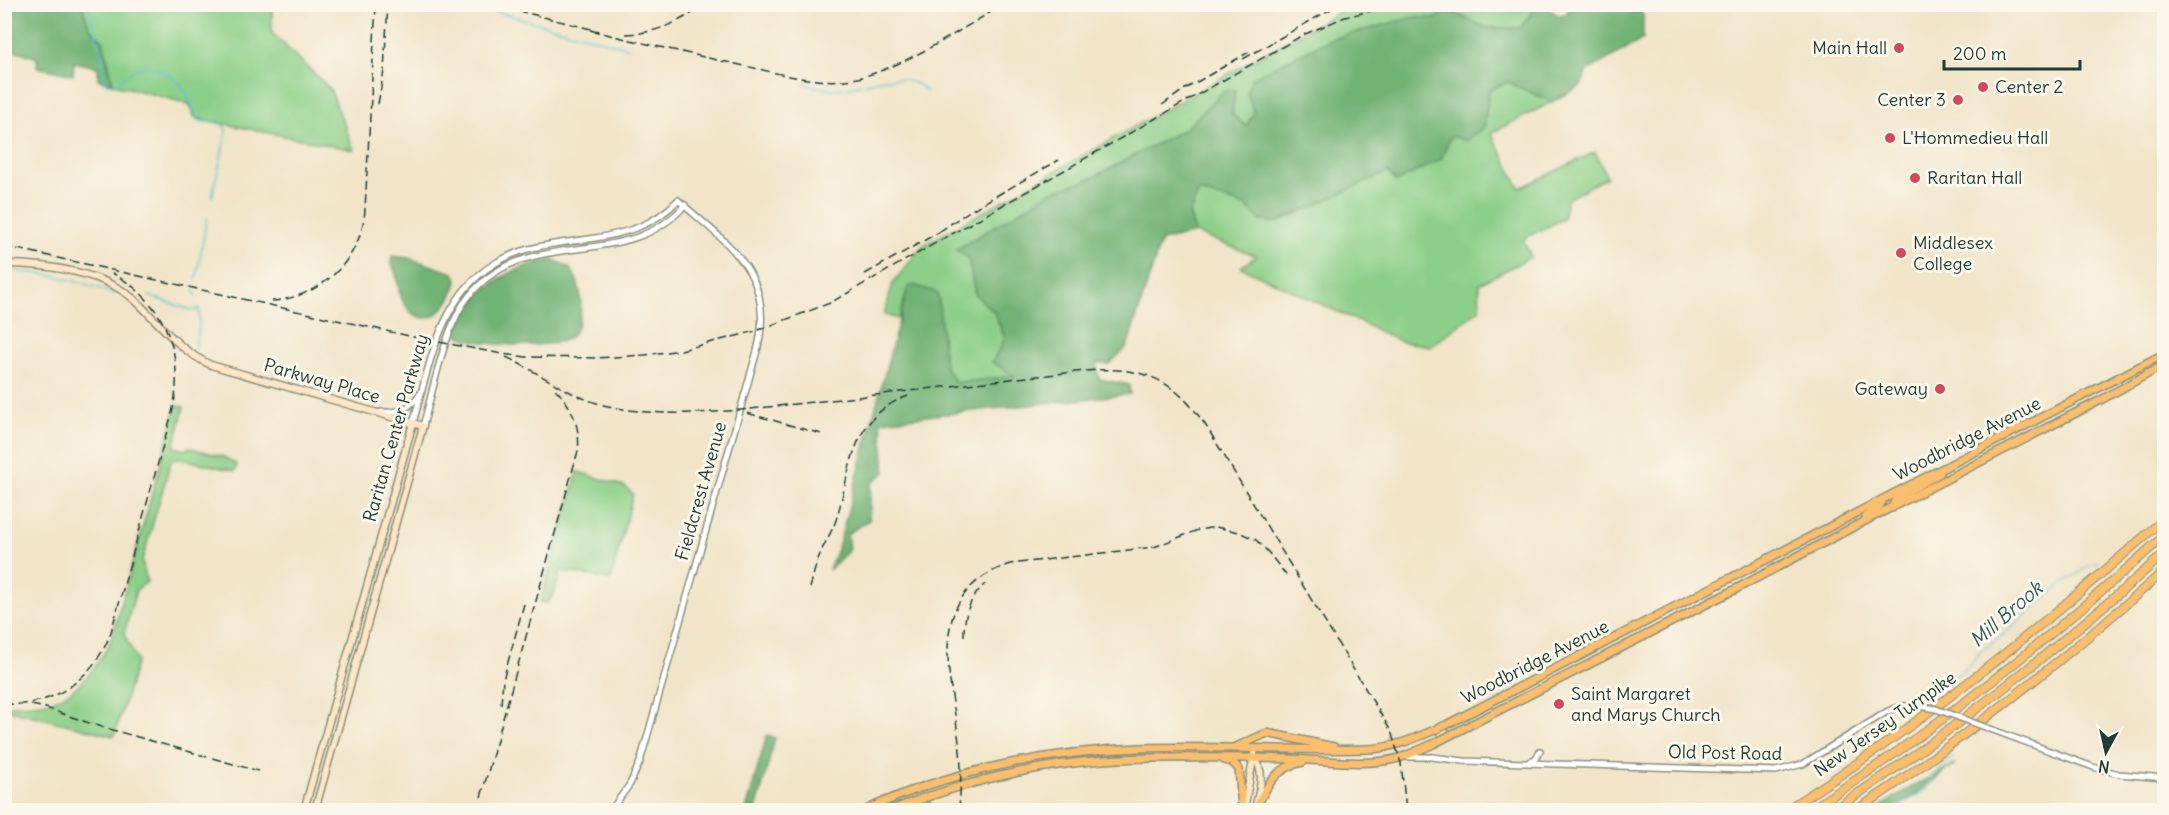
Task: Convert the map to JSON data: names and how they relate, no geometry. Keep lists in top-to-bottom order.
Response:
{
  "streets": {
    "highway": ["New Jersey Turnpike"],
    "main road": ["Parkway Place", "Raritan Center Parkway", "Woodbridge Avenue"],
    "street": ["Fieldcrest Avenue", "Old Post Road"]
  },
  "crossings": [
    ["Parkway Place", "Raritan Center Parkway"],
    ["Raritan Center Parkway", "Fieldcrest Avenue"],
    ["Woodbridge Avenue", "Old Post Road"]
  ],
  "water": ["Mill Brook"],
  "places": [
    "Main Hall",
    "Center 2",
    "Center 3",
    "L'Hommedieu Hall",
    "Raritan Hall",
    "Middlesex College",
    "Gateway",
    "Saint Margaret and Marys Church"
  ],
  "scale_bar": "200 m",
  "north": "bottom"
}
